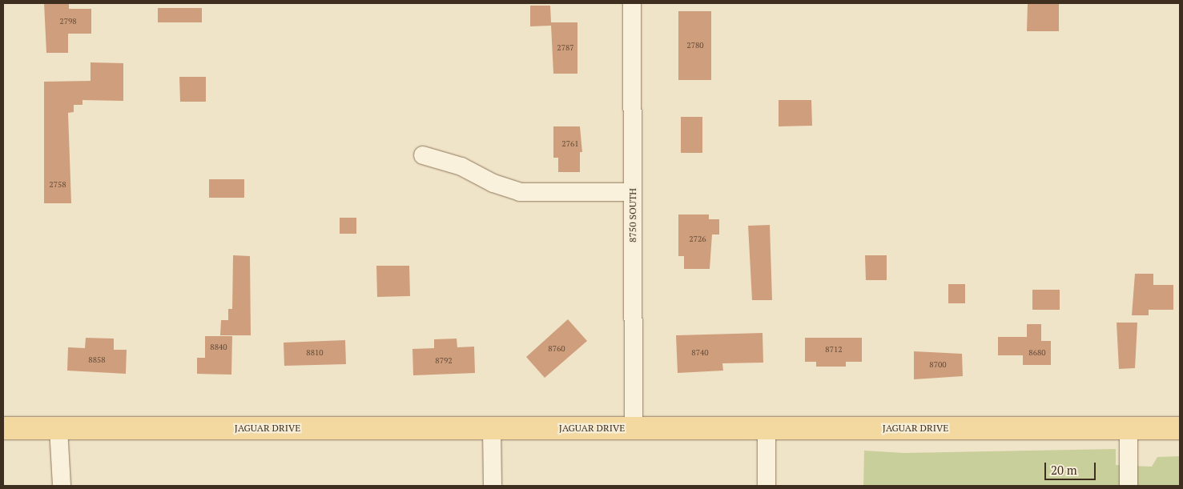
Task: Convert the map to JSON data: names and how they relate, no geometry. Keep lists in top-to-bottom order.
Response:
{
  "streets": {
    "main road": ["JAGUAR DRIVE"],
    "street": ["8750 SOUTH"]
  },
  "crossings": [
    ["8750 SOUTH", "JAGUAR DRIVE"]
  ],
  "house_numbers": [
    "2798",
    "2780",
    "2787",
    "2761",
    "2758",
    "2726",
    "8840",
    "8760",
    "8712",
    "8810",
    "8740",
    "8680",
    "8858",
    "8792",
    "8700"
  ],
  "scale_bar": "20 m"
}
